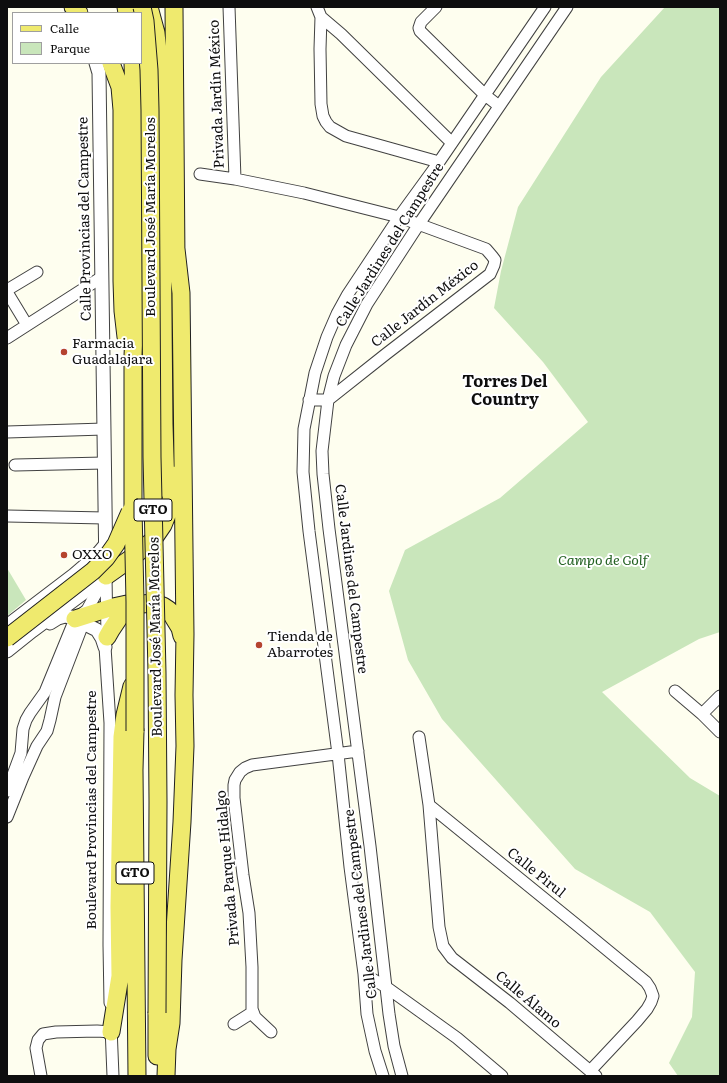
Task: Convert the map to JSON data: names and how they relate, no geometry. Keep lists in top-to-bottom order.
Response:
{
  "streets": {
    "main road": ["Boulevard José María Morelos", "GTO"],
    "street": [
      "Privada Jardín México",
      "Calle Provincias del Campestre",
      "Calle Jardines del Campestre",
      "Calle Jardín México",
      "Boulevard Provincias del Campestre",
      "Privada Parque Hidalgo",
      "Calle Pirul",
      "Calle Álamo"
    ]
  },
  "crossings": [
    ["Privada Jardín México", "Calle Jardín México"],
    ["Calle Provincias del Campestre", "Boulevard Provincias del Campestre"],
    ["Calle Jardines del Campestre", "Calle Jardín México"],
    ["Calle Jardines del Campestre", "Privada Parque Hidalgo"],
    ["Calle Pirul", "Calle Álamo"]
  ],
  "districts": ["Torres Del Country"],
  "parks": ["Campo de Golf"],
  "places": ["Farmacia Guadalajara", "OXXO", "Tienda de Abarrotes"],
  "legend": ["Calle", "Parque"]
}
